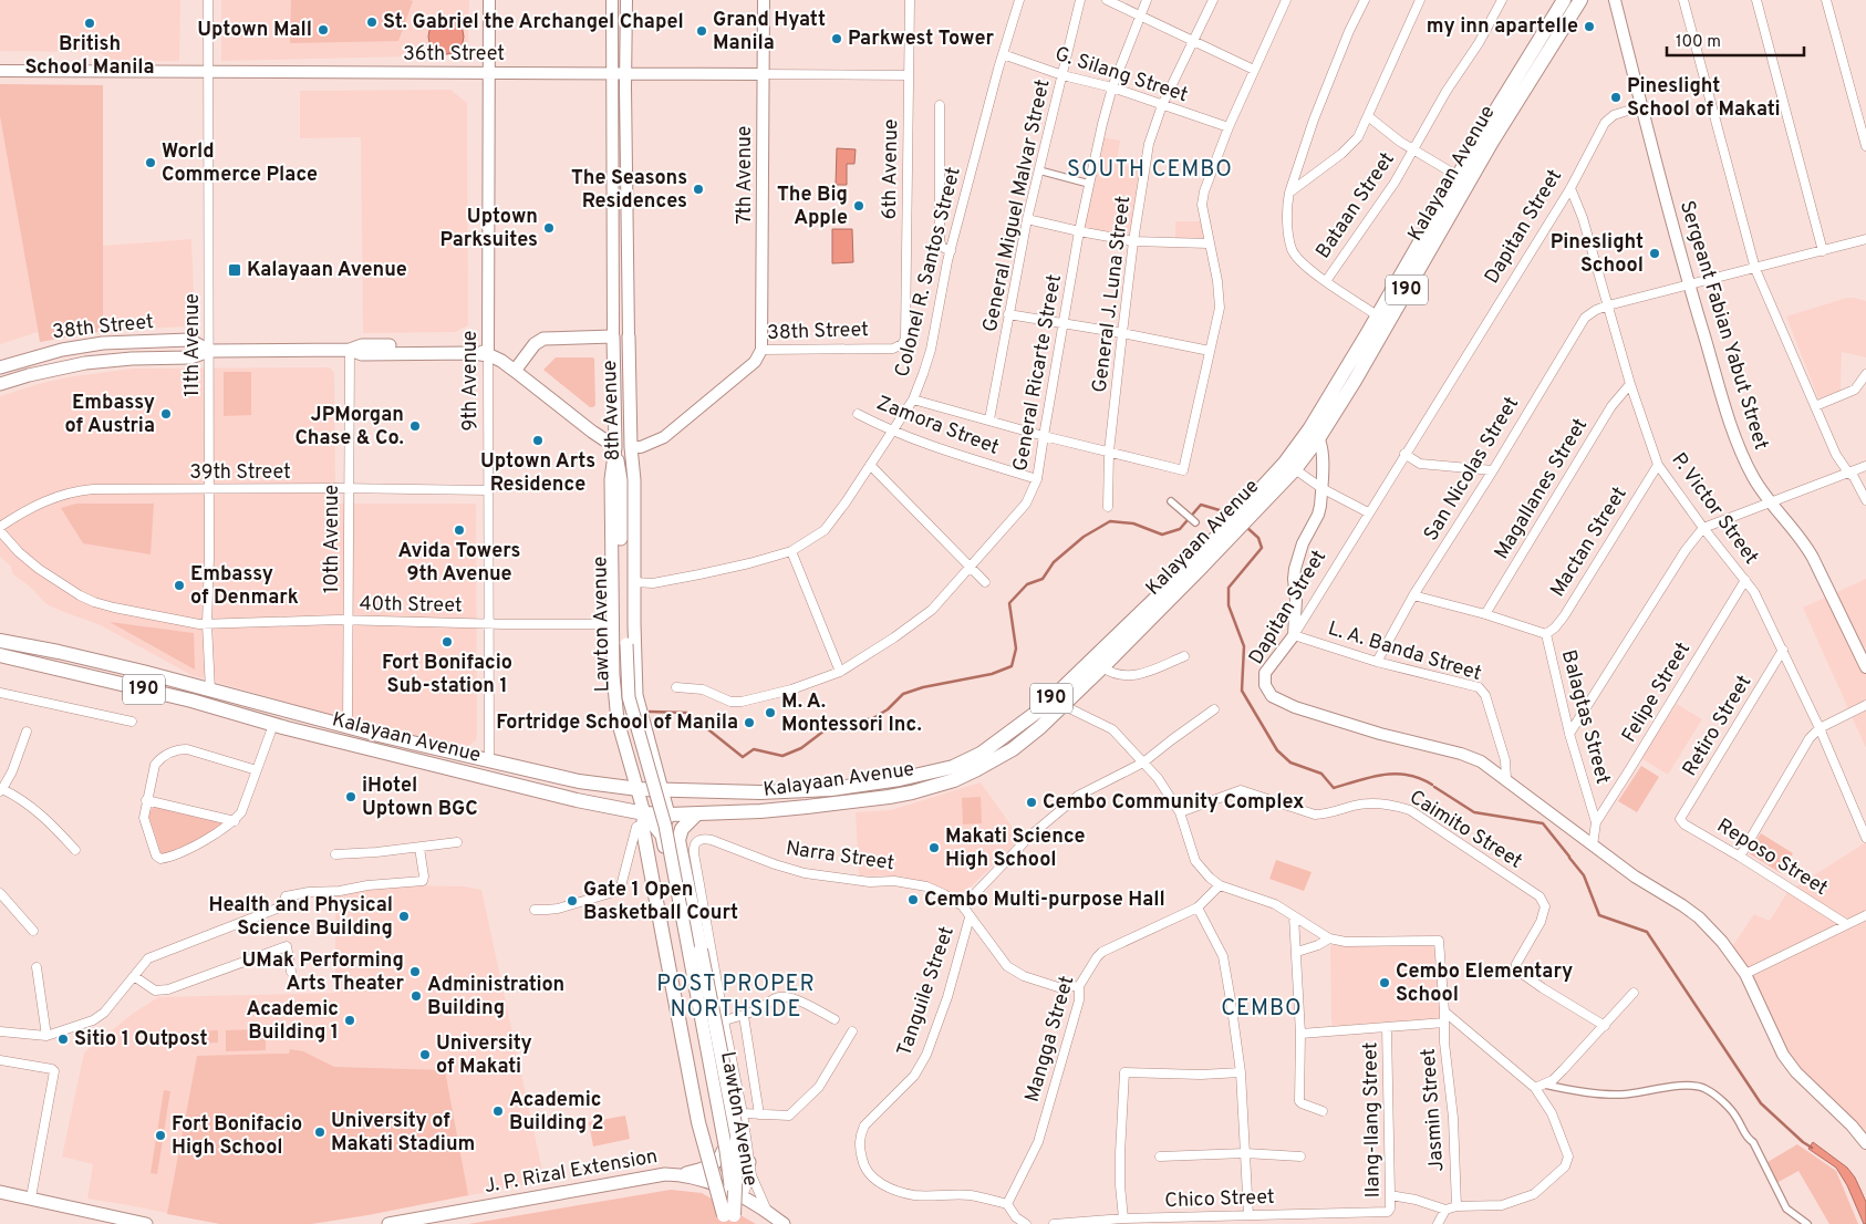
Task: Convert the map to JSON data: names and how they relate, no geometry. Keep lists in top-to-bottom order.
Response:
{
  "streets": {
    "main road": [
      "Kalayaan Avenue",
      "190",
      "38th Street",
      "8th Avenue",
      "Lawton Avenue",
      "J. P. Rizal Extension"
    ],
    "street": [
      "36th Street",
      "G. Silang Street",
      "6th Avenue",
      "7th Avenue",
      "General Miguel Malvar Street",
      "Bataan Street",
      "Dapitan Street",
      "Colonel R. Santos Street",
      "General J. Luna Street",
      "Sergeant Fabian Yabut Street",
      "11th Avenue",
      "General Ricarte Street",
      "9th Avenue",
      "Zamora Street",
      "San Nicolas Street",
      "39th Street",
      "Magallanes Street",
      "P. Victor Street",
      "10th Avenue",
      "Mactan Street",
      "40th Street",
      "L. A. Banda Street",
      "Felipe Street",
      "Balagtas Street",
      "Retiro Street",
      "Caimito Street",
      "Narra Street",
      "Reposo Street",
      "Tanguile Street",
      "Mangga Street",
      "Jasmin Street",
      "Ilang-Ilang Street",
      "Chico Street"
    ]
  },
  "crossings": [
    ["36th Street", "6th Avenue"],
    ["36th Street", "7th Avenue"],
    ["36th Street", "11th Avenue"],
    ["36th Street", "9th Avenue"],
    ["36th Street", "8th Avenue"],
    ["G. Silang Street", "General Miguel Malvar Street"],
    ["G. Silang Street", "Colonel R. Santos Street"],
    ["G. Silang Street", "General J. Luna Street"],
    ["G. Silang Street", "General Ricarte Street"],
    ["6th Avenue", "38th Street"],
    ["Kalayaan Avenue", "Bataan Street"],
    ["Kalayaan Avenue", "11th Avenue"],
    ["Kalayaan Avenue", "9th Avenue"],
    ["Kalayaan Avenue", "8th Avenue"],
    ["Kalayaan Avenue", "10th Avenue"],
    ["Kalayaan Avenue", "Lawton Avenue"],
    ["7th Avenue", "38th Street"],
    ["Dapitan Street", "Sergeant Fabian Yabut Street"],
    ["Dapitan Street", "P. Victor Street"],
    ["Dapitan Street", "L. A. Banda Street"],
    ["Dapitan Street", "Balagtas Street"],
    ["Colonel R. Santos Street", "8th Avenue"],
    ["Colonel R. Santos Street", "Zamora Street"],
    ["Sergeant Fabian Yabut Street", "San Nicolas Street"],
    ["38th Street", "11th Avenue"],
    ["38th Street", "9th Avenue"],
    ["38th Street", "8th Avenue"],
    ["38th Street", "10th Avenue"],
    ["38th Street", "Lawton Avenue"],
    ["11th Avenue", "39th Street"],
    ["11th Avenue", "40th Street"],
    ["General Ricarte Street", "Zamora Street"],
    ["9th Avenue", "39th Street"],
    ["9th Avenue", "40th Street"],
    ["8th Avenue", "40th Street"],
    ["8th Avenue", "Lawton Avenue"],
    ["San Nicolas Street", "P. Victor Street"],
    ["San Nicolas Street", "L. A. Banda Street"],
    ["San Nicolas Street", "Balagtas Street"],
    ["39th Street", "10th Avenue"],
    ["39th Street", "40th Street"],
    ["Magallanes Street", "P. Victor Street"],
    ["Magallanes Street", "Balagtas Street"],
    ["P. Victor Street", "Mactan Street"],
    ["P. Victor Street", "Felipe Street"],
    ["P. Victor Street", "Retiro Street"],
    ["10th Avenue", "40th Street"],
    ["Mactan Street", "Balagtas Street"],
    ["Lawton Avenue", "J. P. Rizal Extension"],
    ["Felipe Street", "Balagtas Street"],
    ["Retiro Street", "Reposo Street"],
    ["Narra Street", "J. P. Rizal Extension"],
    ["Tanguile Street", "Mangga Street"],
    ["Ilang-Ilang Street", "Chico Street"]
  ],
  "districts": ["SOUTH CEMBO", "POST PROPER NORTHSIDE", "CEMBO"],
  "places": {
    "other": [
      "St. Gabriel the Archangel Chapel",
      "British School Manila",
      "my inn apartelle",
      "Uptown Mall",
      "Grand Hyatt Manila",
      "Parkwest Tower",
      "Pineslight School of Makati",
      "World Commerce Place",
      "The Seasons Residences",
      "The Big Apple",
      "Uptown Parksuites",
      "Pineslight School",
      "Embassy of Austria",
      "JPMorgan Chase & Co.",
      "Uptown Arts Residence",
      "Avida Towers 9th Avenue",
      "Embassy of Denmark",
      "Fort Bonifacio Sub-station 1",
      "M. A. Montessori Inc.",
      "Fortridge School of Manila",
      "iHotel Uptown BGC",
      "Cembo Community Complex",
      "Makati Science High School",
      "Cembo Multi-purpose Hall",
      "Gate 1 Open Basketball Court",
      "Health and Physical Science Building",
      "UMak Performing Arts Theater",
      "Cembo Elementary School",
      "Administration Building",
      "Academic Building 1",
      "Sitio 1 Outpost",
      "University of Makati",
      "Academic Building 2",
      "University of Makati Stadium",
      "Fort Bonifacio High School"
    ],
    "transit": ["Kalayaan Avenue"]
  },
  "scale_bar": "100 m"
}
